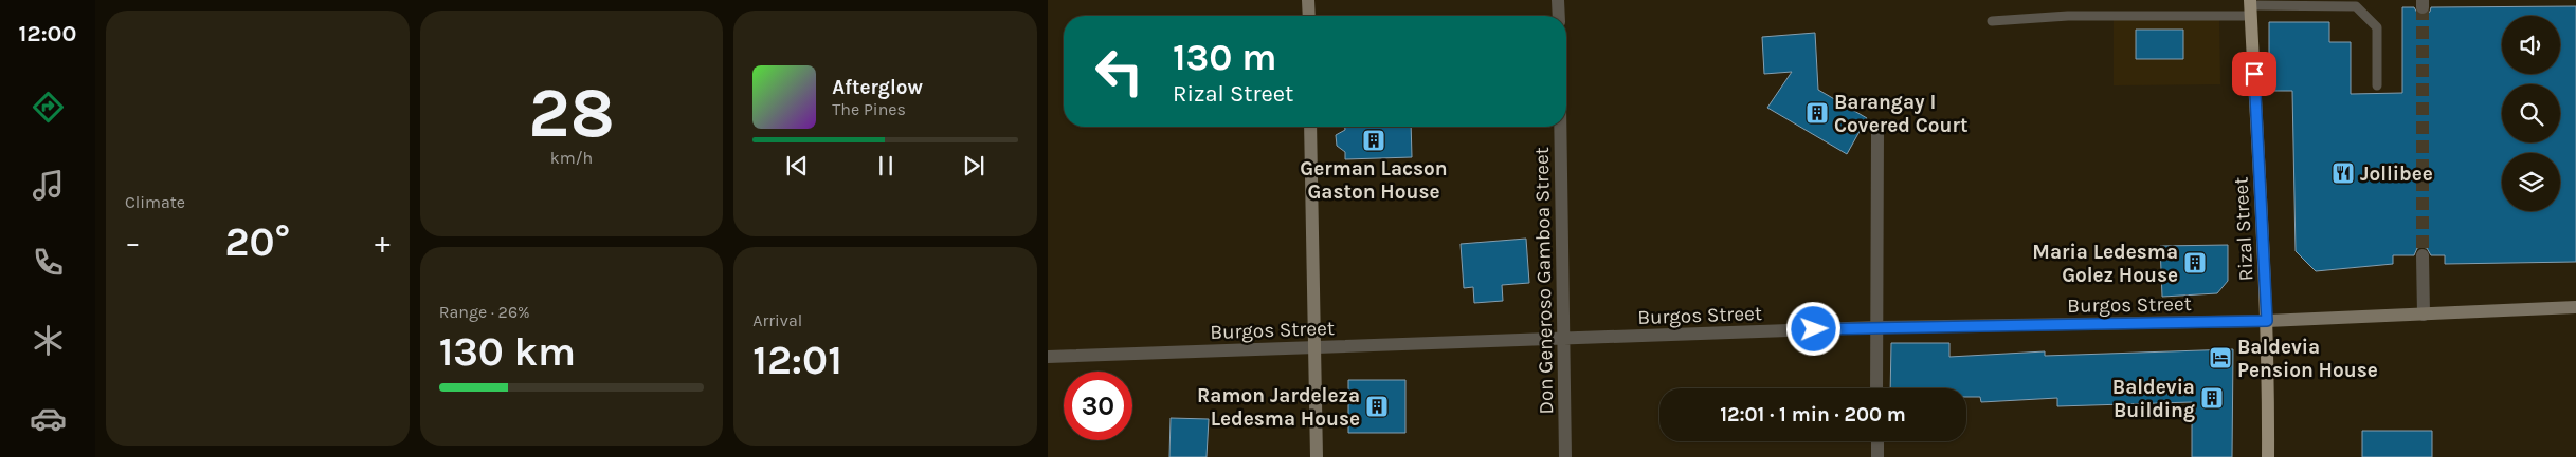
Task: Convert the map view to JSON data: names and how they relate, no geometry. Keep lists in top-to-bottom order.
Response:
{
  "streets": {
    "main road": ["Rizal Street"],
    "street": ["Don Generoso Gamboa Street", "Burgos Street"]
  },
  "crossings": [
    ["Rizal Street", "Burgos Street"],
    ["Don Generoso Gamboa Street", "Burgos Street"]
  ],
  "places": {
    "building": [
      "Barangay I Covered Court",
      "German Lacson Gaston House",
      "Maria Ledesma Golez House",
      "Baldevia Building",
      "Ramon Jardeleza Ledesma House"
    ],
    "restaurant": ["Jollibee"],
    "hotel": ["Baldevia Pension House"]
  },
  "page": {
    "tabs": "12:00",
    "tile": [
      "Climate",
      ["28", "km/h"],
      ["Range · 26%", "130 km"],
      ["Arrival", "12:01"]
    ],
    "turn": ["130 m", "Rizal Street"],
    "song": ["Afterglow", "The Pines"],
    "heat": ["−", "20°", "+"],
    "limit": "30",
    "trip": "12:01 · 1 min · 200 m"
  }
}
